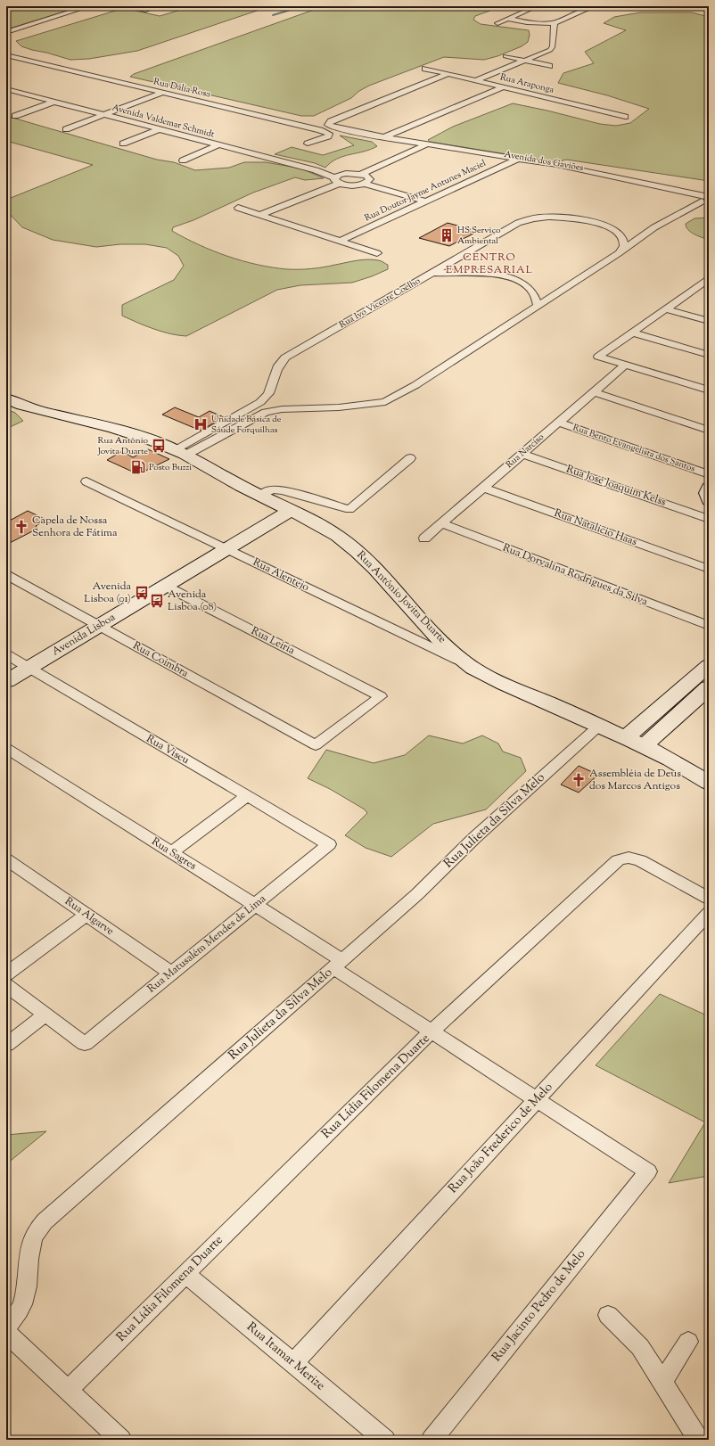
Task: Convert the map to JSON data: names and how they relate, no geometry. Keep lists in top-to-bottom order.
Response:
{
  "streets": {
    "main road": ["Rua Antônio Jovita Duarte", "Avenida Lisboa"],
    "street": [
      "Rua Araponga",
      "Rua Dália Rosa",
      "Avenida Valdemar Schmidt",
      "Avenida dos Gaviões",
      "Rua Doutor Jayme Antunes Maciel",
      "Rua Ivo Vicente Coelho",
      "Rua Bento Evangelista dos Santos",
      "Rua Narciso",
      "Rua José Joaquim Kelss",
      "Rua Natalício Haas",
      "Rua Alentejo",
      "Rua Dorvalina Rodrigues da Silva",
      "Rua Leiria",
      "Rua Coimbra",
      "Rua Viseu",
      "Rua Julieta da Silva Melo",
      "Rua Sagres",
      "Rua Algarve",
      "Rua Matusalém Mendes de Lima",
      "Rua Lídia Filomena Duarte",
      "Rua João Frederico de Melo",
      "Rua Jacinto Pedro de Melo",
      "Rua Itamar Merize"
    ]
  },
  "crossings": [
    ["Rua Araponga", "Avenida dos Gaviões"],
    ["Avenida dos Gaviões", "Rua Doutor Jayme Antunes Maciel"],
    ["Avenida dos Gaviões", "Rua Ivo Vicente Coelho"],
    ["Rua Ivo Vicente Coelho", "Rua Antônio Jovita Duarte"],
    ["Rua Bento Evangelista dos Santos", "Rua Narciso"],
    ["Rua Narciso", "Rua José Joaquim Kelss"],
    ["Rua Narciso", "Rua Natalício Haas"],
    ["Rua Narciso", "Rua Dorvalina Rodrigues da Silva"],
    ["Rua Alentejo", "Rua Antônio Jovita Duarte"],
    ["Rua Alentejo", "Avenida Lisboa"],
    ["Rua Antônio Jovita Duarte", "Avenida Lisboa"],
    ["Rua Antônio Jovita Duarte", "Rua Julieta da Silva Melo"],
    ["Avenida Lisboa", "Rua Leiria"],
    ["Avenida Lisboa", "Rua Coimbra"],
    ["Avenida Lisboa", "Rua Viseu"],
    ["Rua Leiria", "Rua Coimbra"],
    ["Rua Viseu", "Rua Matusalém Mendes de Lima"],
    ["Rua Julieta da Silva Melo", "Rua Sagres"],
    ["Rua Sagres", "Rua Matusalém Mendes de Lima"],
    ["Rua Sagres", "Rua Lídia Filomena Duarte"],
    ["Rua Sagres", "Rua João Frederico de Melo"],
    ["Rua Sagres", "Rua Jacinto Pedro de Melo"],
    ["Rua Algarve", "Rua Matusalém Mendes de Lima"],
    ["Rua Lídia Filomena Duarte", "Rua Itamar Merize"],
    ["Rua João Frederico de Melo", "Rua Itamar Merize"]
  ],
  "districts": ["CENTRO EMPRESARIAL"],
  "places": {
    "building": ["HS Serviço Ambiental"],
    "hospital": ["Unidade Básica de Sáude Forquilhas"],
    "bus stop": ["Rua Antônio Jovita Duarte", "Avenida Lisboa (01)", "Avenida Lisboa (08)"],
    "fuel station": ["Posto Buzzi"],
    "church": ["Capela de Nossa Senhora de Fátima", "Assembléia de Deus dos Marcos Antigos"]
  }
}
